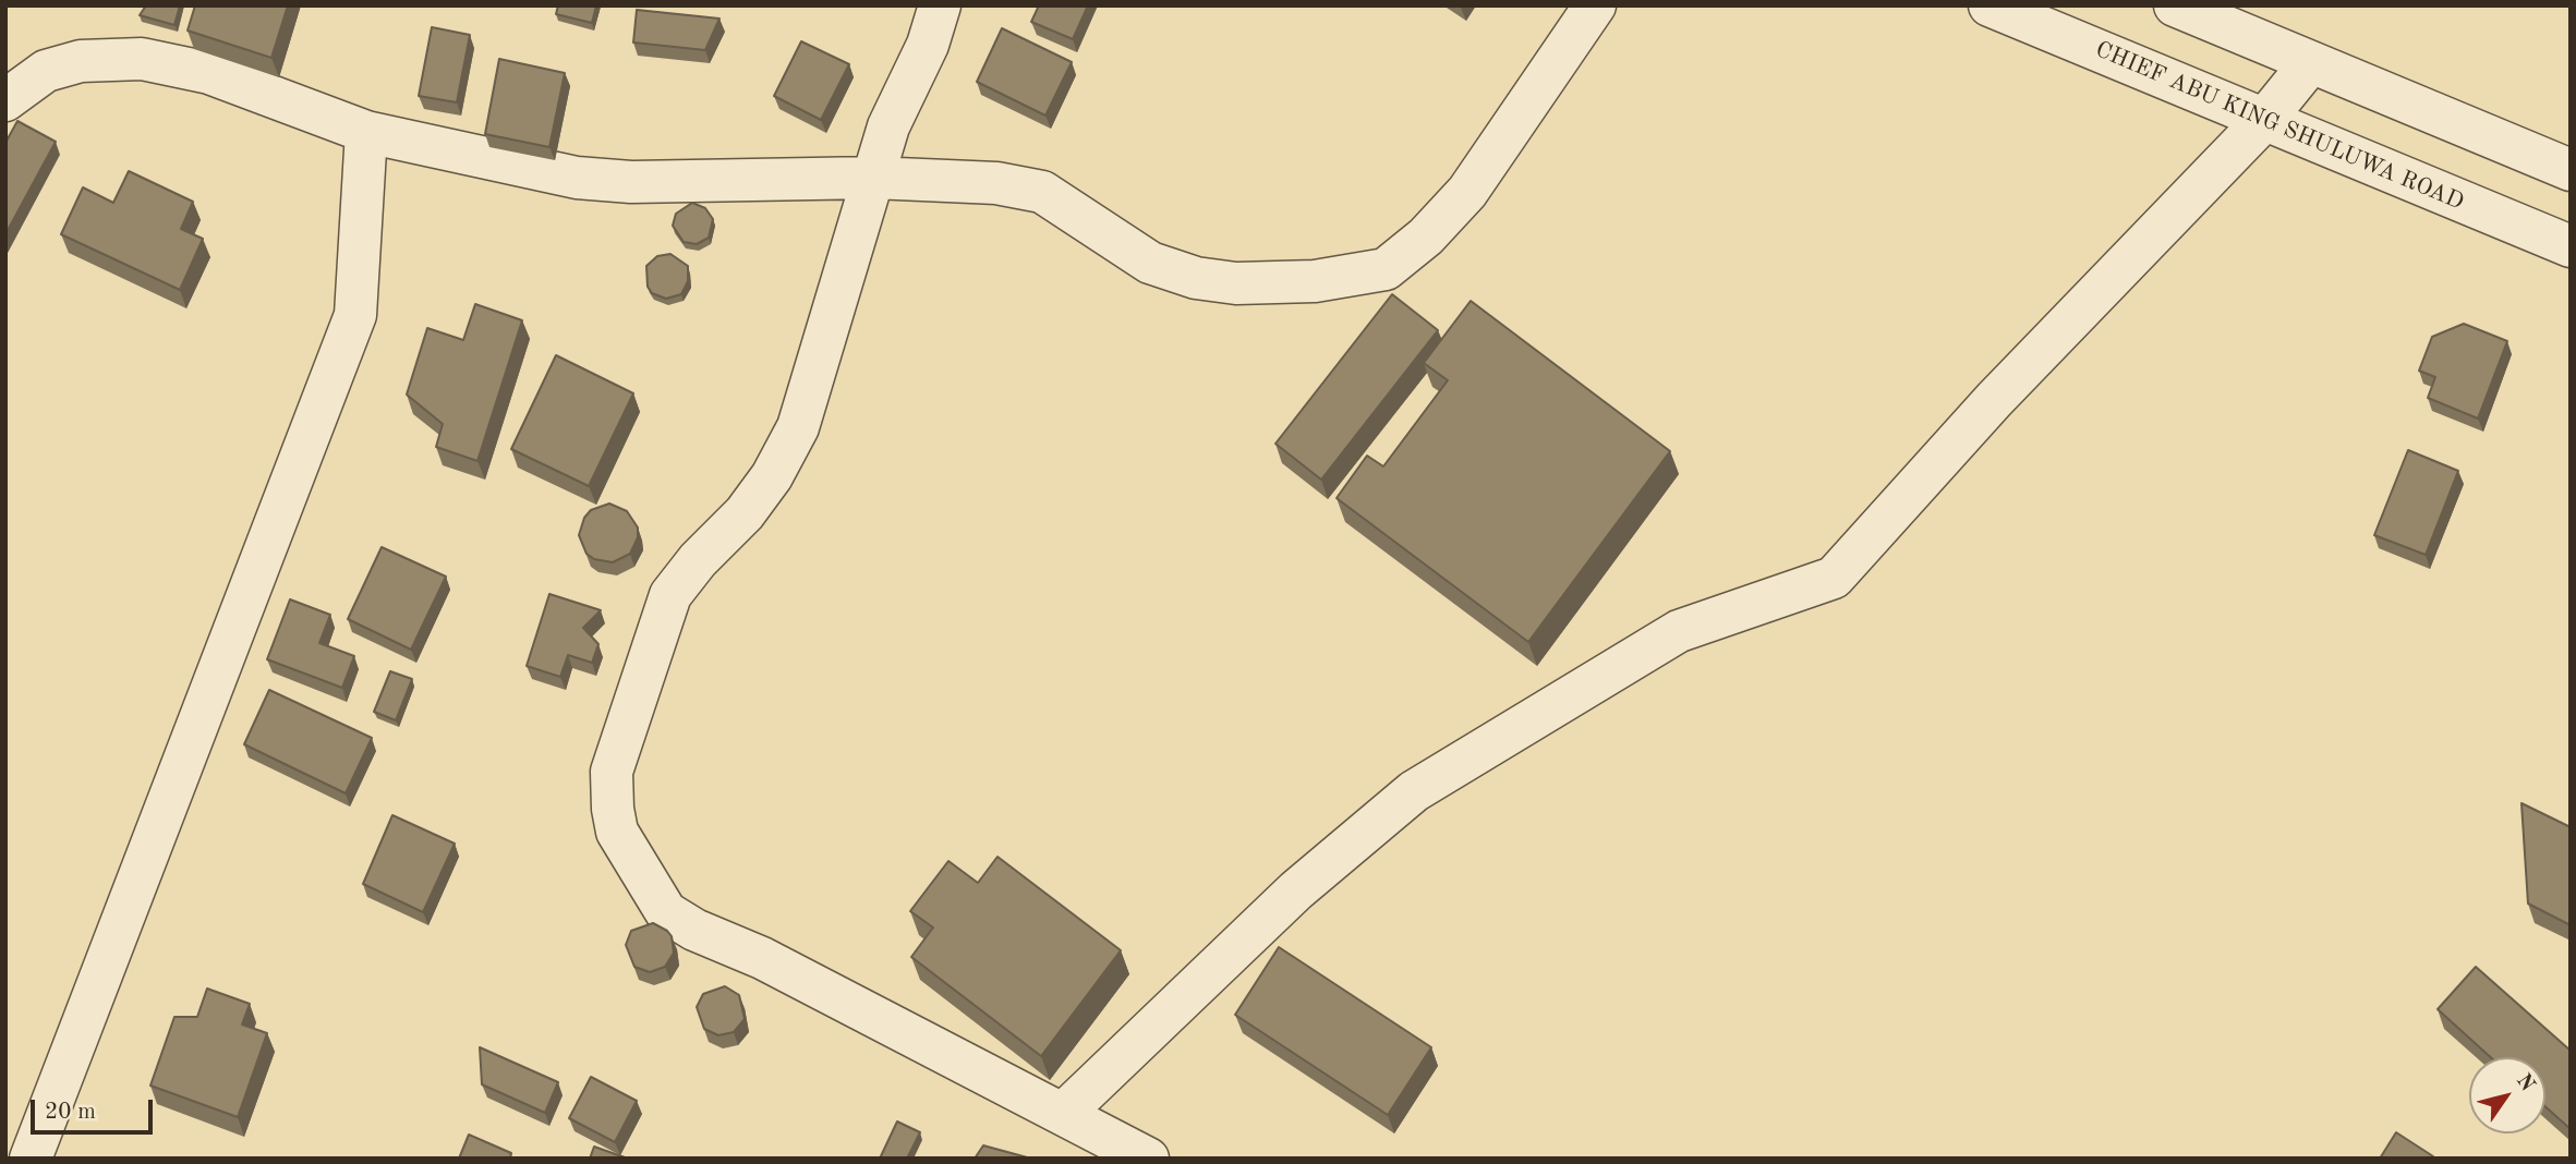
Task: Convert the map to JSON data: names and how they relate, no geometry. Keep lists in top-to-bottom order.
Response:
{
  "streets": {
    "street": ["CHIEF ABU KING SHULUWA ROAD"]
  },
  "scale_bar": "20 m",
  "north": "top right"
}
